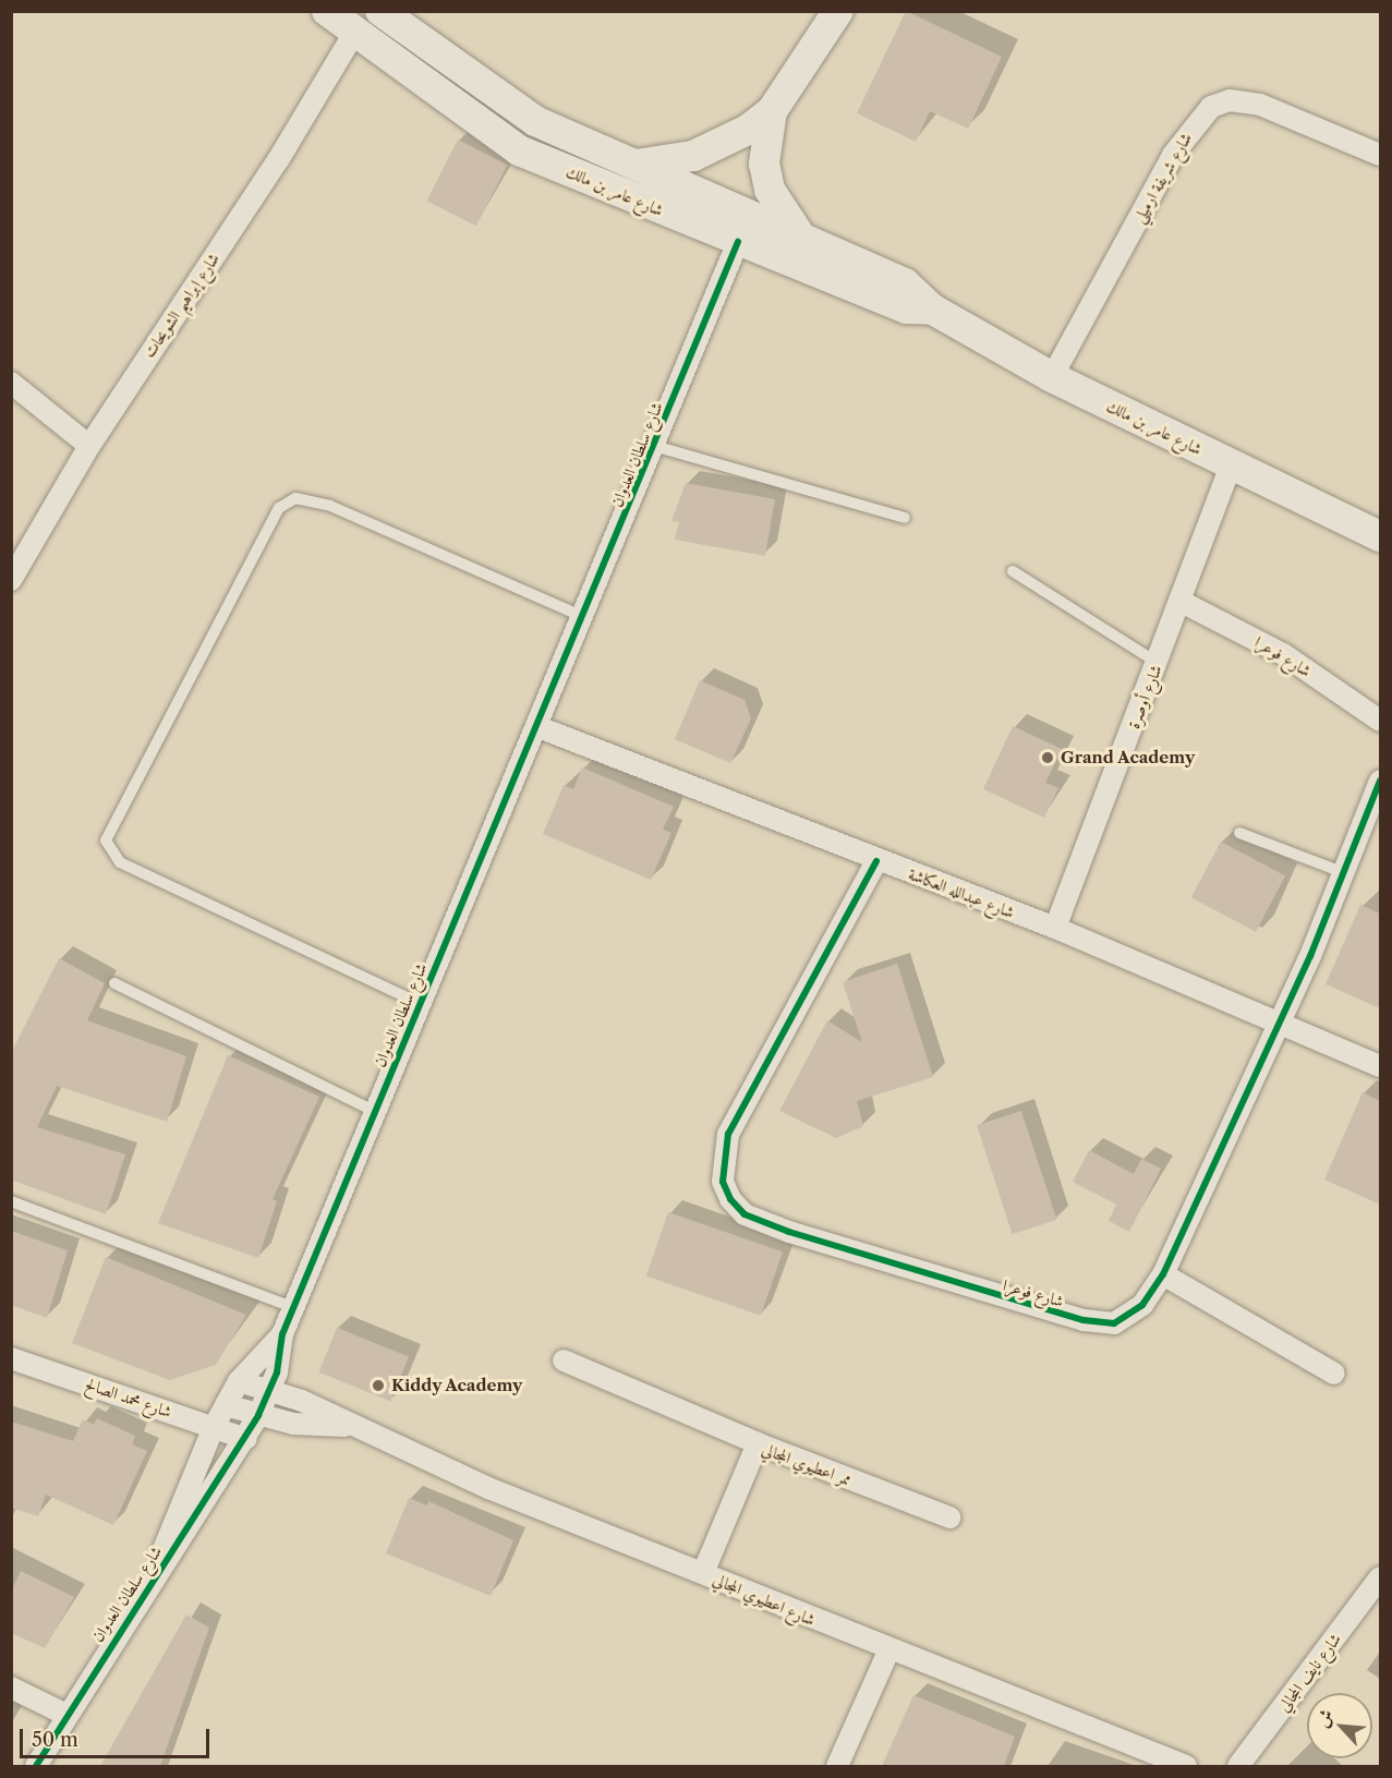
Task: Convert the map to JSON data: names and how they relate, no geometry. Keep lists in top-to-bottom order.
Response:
{
  "streets": {
    "street": [
      "شارع شريفة ارميلي",
      "شارع عامر بن مالك",
      "شارع إبراهيم الشويحات",
      "شارع سلطان العدوان",
      "شارع فوعرا",
      "شارع أوصرة",
      "شارع عبدالله العكاشة",
      "شارع محمد الصالح",
      "ممر اعطيوي المجالي",
      "شارع اعطيوي المجالي",
      "شارع نايف المجالي"
    ]
  },
  "crossings": [
    ["شارع شريفة ارميلي", "شارع عامر بن مالك"],
    ["شارع عامر بن مالك", "شارع إبراهيم الشويحات"],
    ["شارع عامر بن مالك", "شارع سلطان العدوان"],
    ["شارع عامر بن مالك", "شارع أوصرة"],
    ["شارع سلطان العدوان", "شارع عبدالله العكاشة"],
    ["شارع سلطان العدوان", "شارع محمد الصالح"],
    ["شارع سلطان العدوان", "شارع اعطيوي المجالي"],
    ["شارع فوعرا", "شارع أوصرة"],
    ["شارع فوعرا", "شارع عبدالله العكاشة"],
    ["شارع أوصرة", "شارع عبدالله العكاشة"],
    ["ممر اعطيوي المجالي", "شارع اعطيوي المجالي"]
  ],
  "places": ["Grand Academy", "Kiddy Academy"],
  "scale_bar": "50 m",
  "north": "top left"
}
